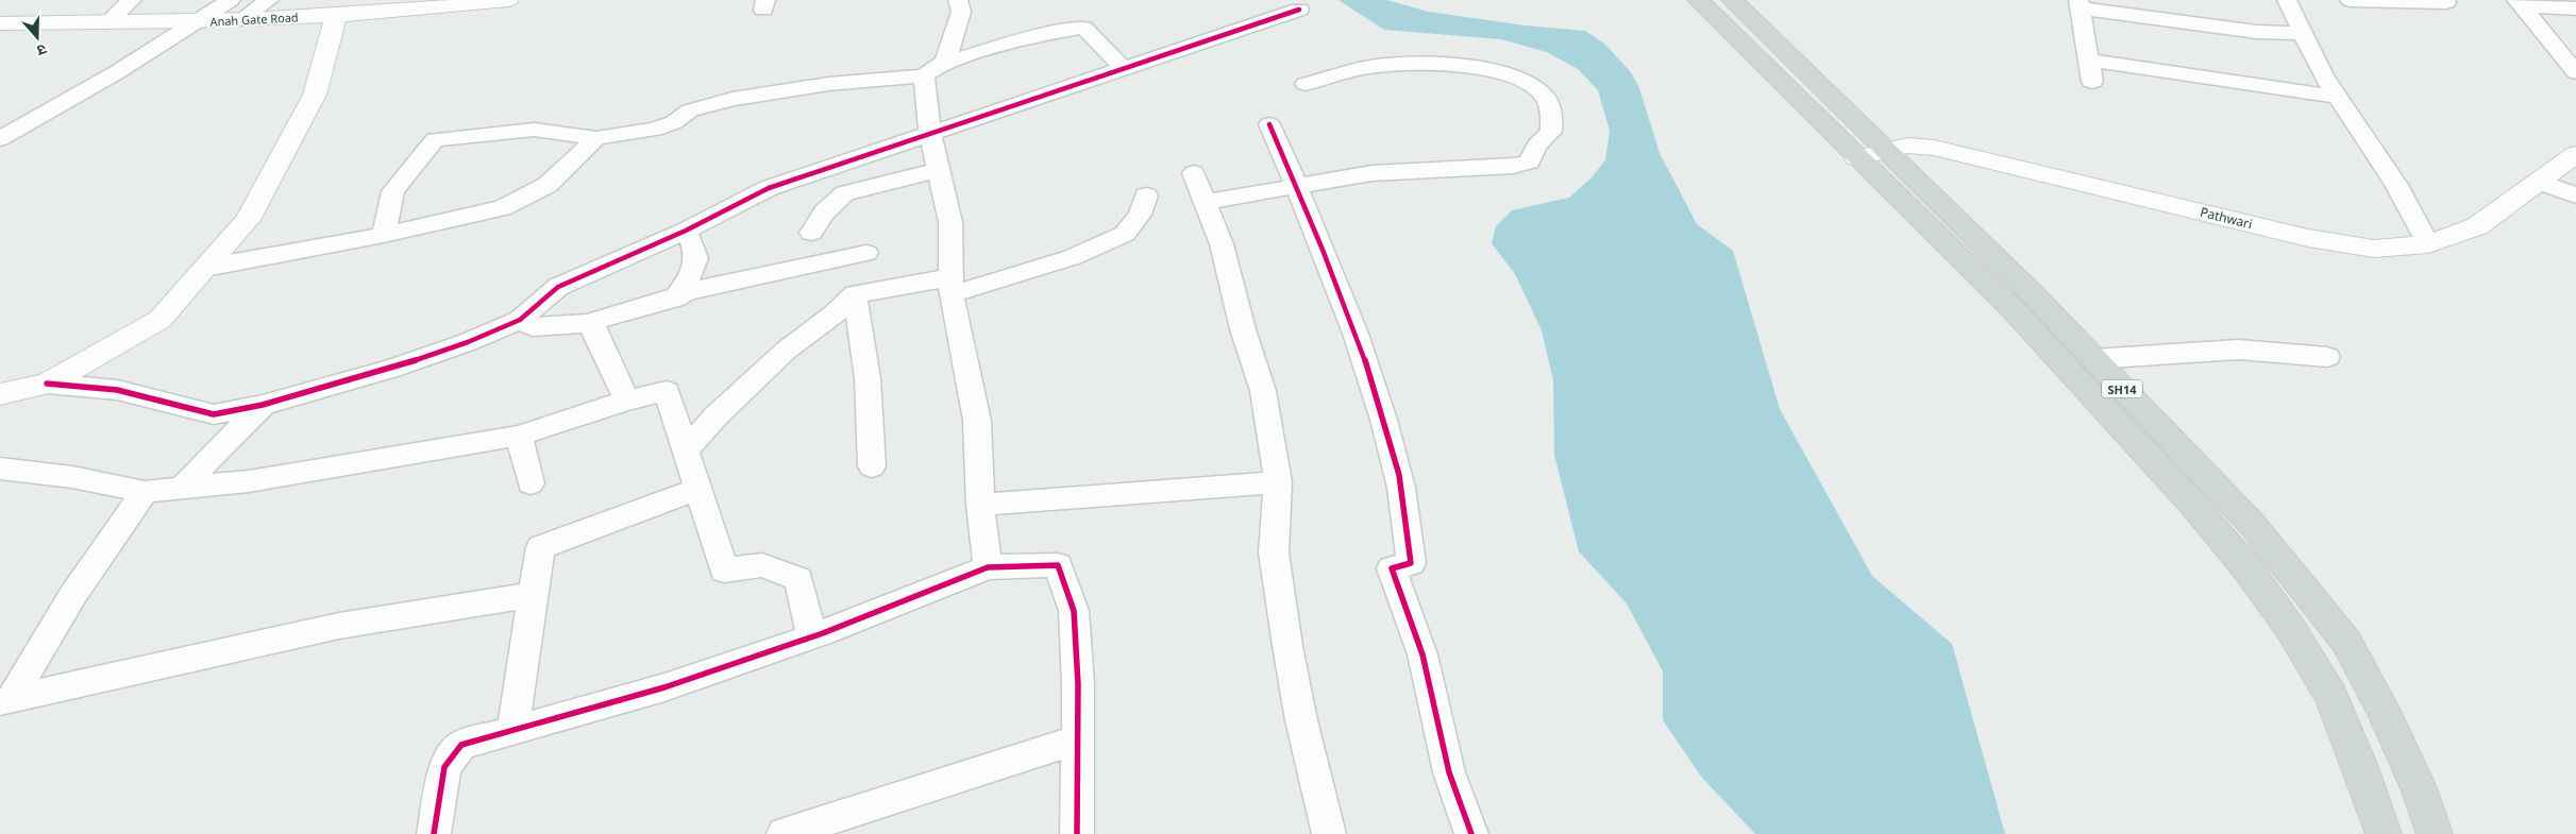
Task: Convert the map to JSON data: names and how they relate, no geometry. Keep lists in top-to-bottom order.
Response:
{
  "streets": {
    "main road": ["SH14"],
    "street": ["Anah Gate Road", "Pathwari"]
  },
  "crossings": [
    ["Pathwari", "SH14"]
  ],
  "north": "bottom"
}
